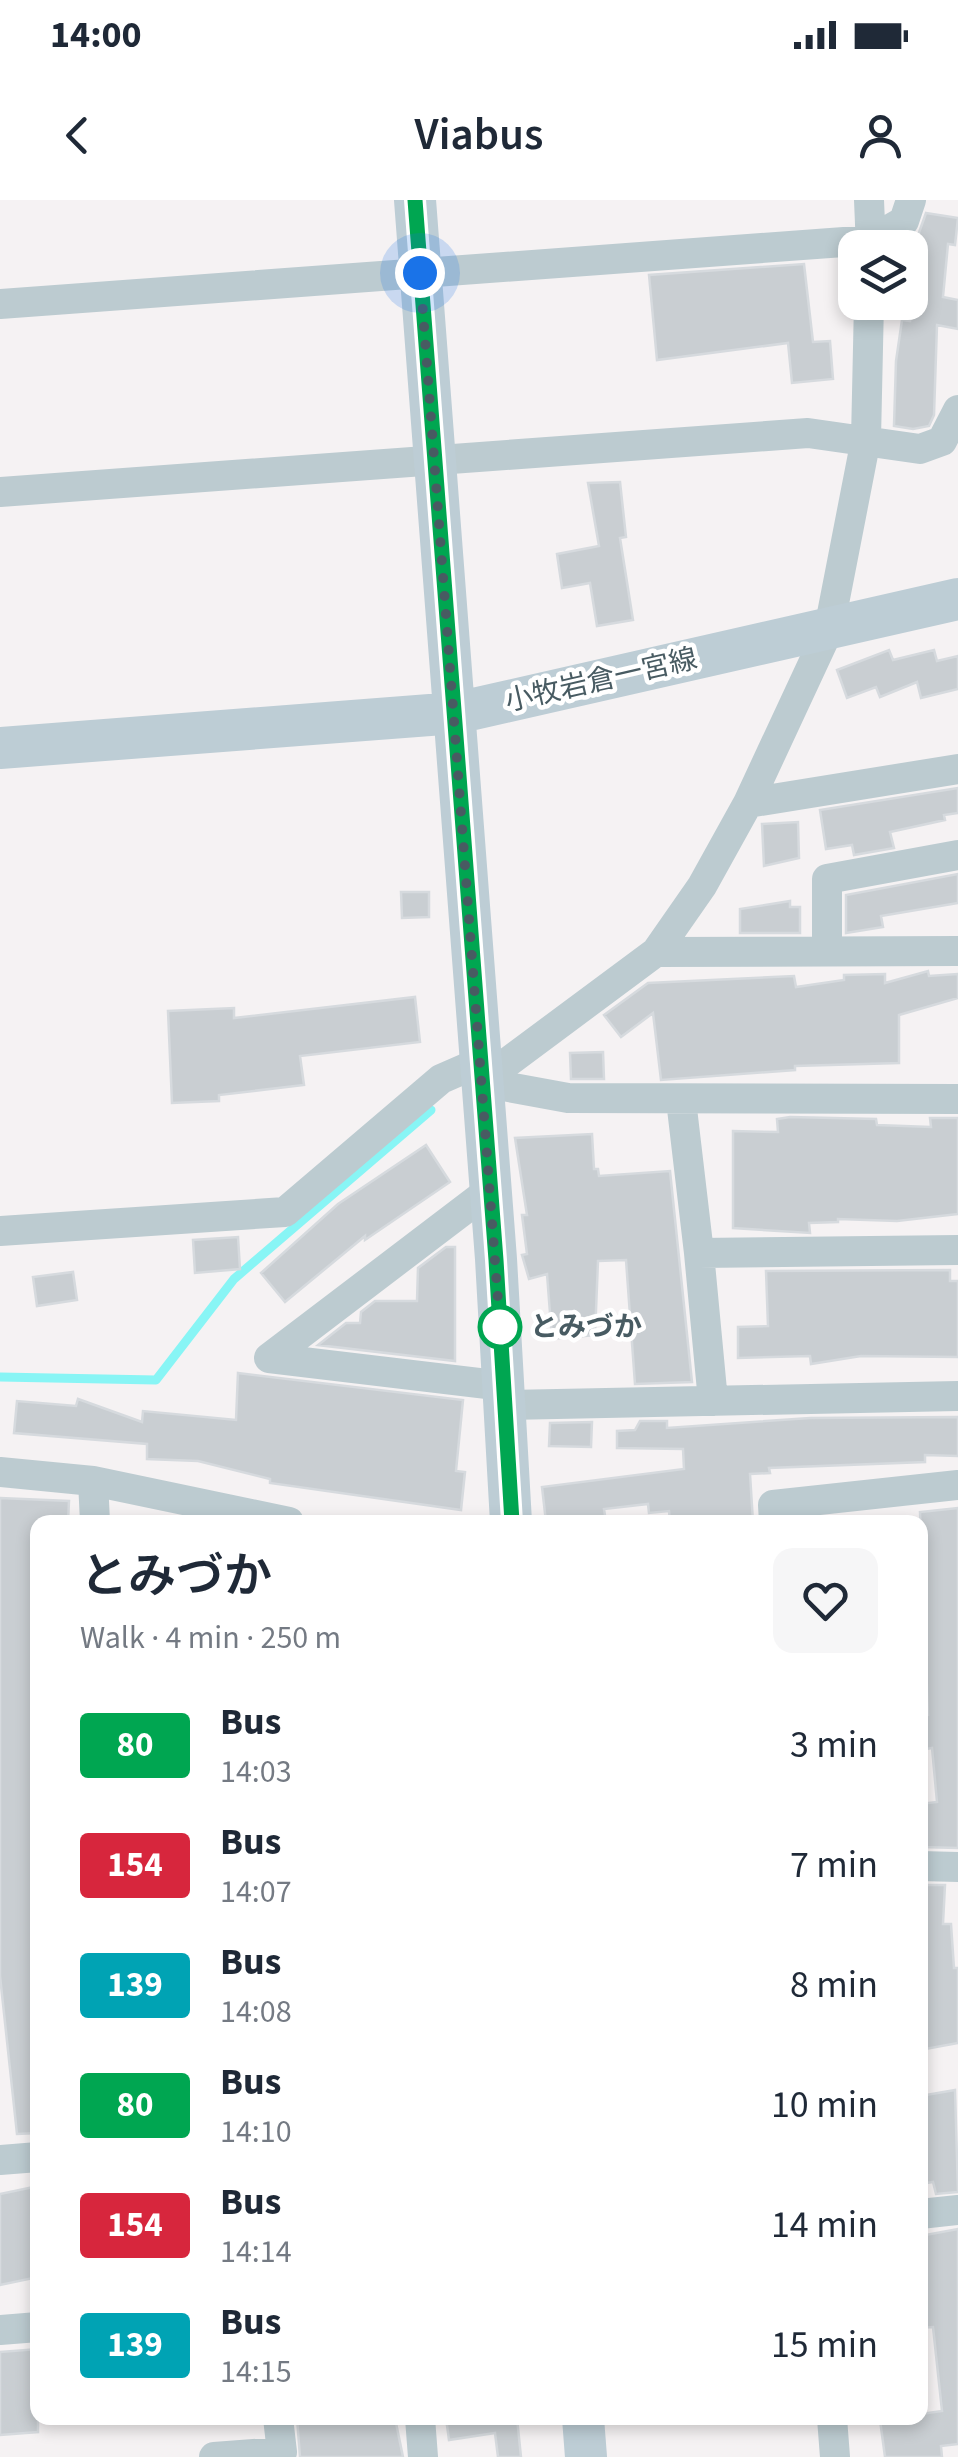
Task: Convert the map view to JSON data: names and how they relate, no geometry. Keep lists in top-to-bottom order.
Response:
{
  "streets": {
    "main road": ["小牧岩倉一宮線"]
  },
  "places": ["とみづか"],
  "lines": ["bus line 80"],
  "page": {
    "status": "14:00",
    "header": "Viabus",
    "heading": ["とみづか", "Walk · 4 min · 250 m"],
    "list": [
      {
        "mark": "80",
        "name": "Bus",
        "note": "14:03",
        "value": "3 min"
      },
      {
        "mark": "154",
        "name": "Bus",
        "note": "14:07",
        "value": "7 min"
      },
      {
        "mark": "139",
        "name": "Bus",
        "note": "14:08",
        "value": "8 min"
      },
      {
        "mark": "80",
        "name": "Bus",
        "note": "14:10",
        "value": "10 min"
      },
      {
        "mark": "154",
        "name": "Bus",
        "note": "14:14",
        "value": "14 min"
      },
      {
        "mark": "139",
        "name": "Bus",
        "note": "14:15",
        "value": "15 min"
      }
    ]
  }
}
